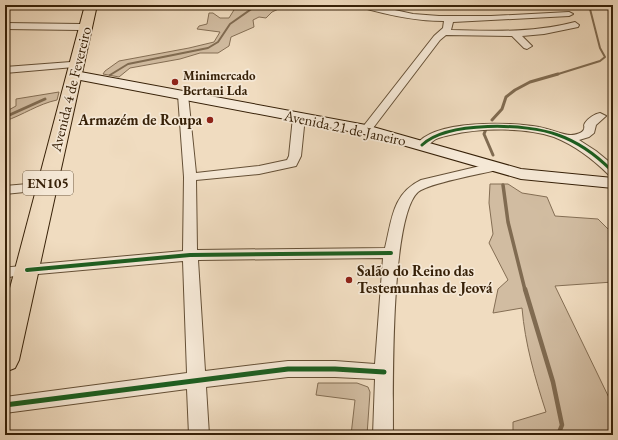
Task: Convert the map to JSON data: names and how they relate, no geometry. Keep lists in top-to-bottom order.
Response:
{
  "streets": {
    "main road": ["Avenida 4 de Fevereiro", "Avenida 21 de Janeiro", "EN105"]
  },
  "crossings": [
    ["Avenida 4 de Fevereiro", "Avenida 21 de Janeiro"]
  ],
  "places": ["Minimercado Bertani Lda", "Armazém de Roupa", "Salão do Reino das Testemunhas de Jeová"]
}
